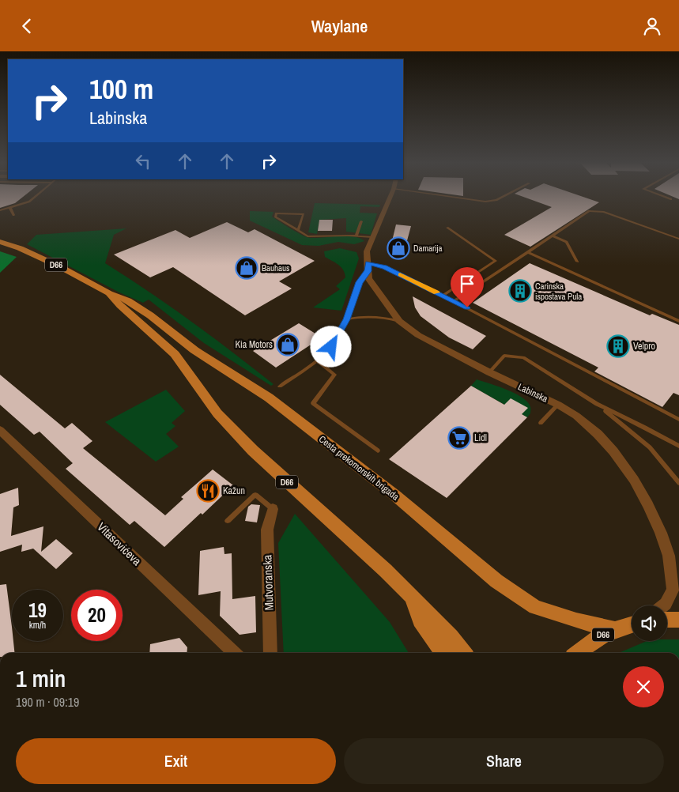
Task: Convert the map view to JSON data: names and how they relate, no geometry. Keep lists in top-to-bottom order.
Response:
{
  "streets": {
    "main road": ["D66", "Cesta prekomorskih brigada"],
    "street": ["Labinska", "Vitasovićeva", "Mutvoranska"]
  },
  "crossings": [
    ["D66", "Cesta prekomorskih brigada"]
  ],
  "places": {
    "shop": ["Damarija", "Bauhaus", "Kia Motors"],
    "building": ["Carinska ispostava Pula", "Velpro"],
    "supermarket": ["Lidl"],
    "restaurant": ["Kažun"]
  },
  "page": {
    "header": "Waylane",
    "turn": ["100 m", "Labinska"],
    "speed": "19 km/h",
    "limit": "20",
    "heading": ["1 min", "190 m · 09:19"],
    "buttons": ["Exit", "Share"]
  }
}
